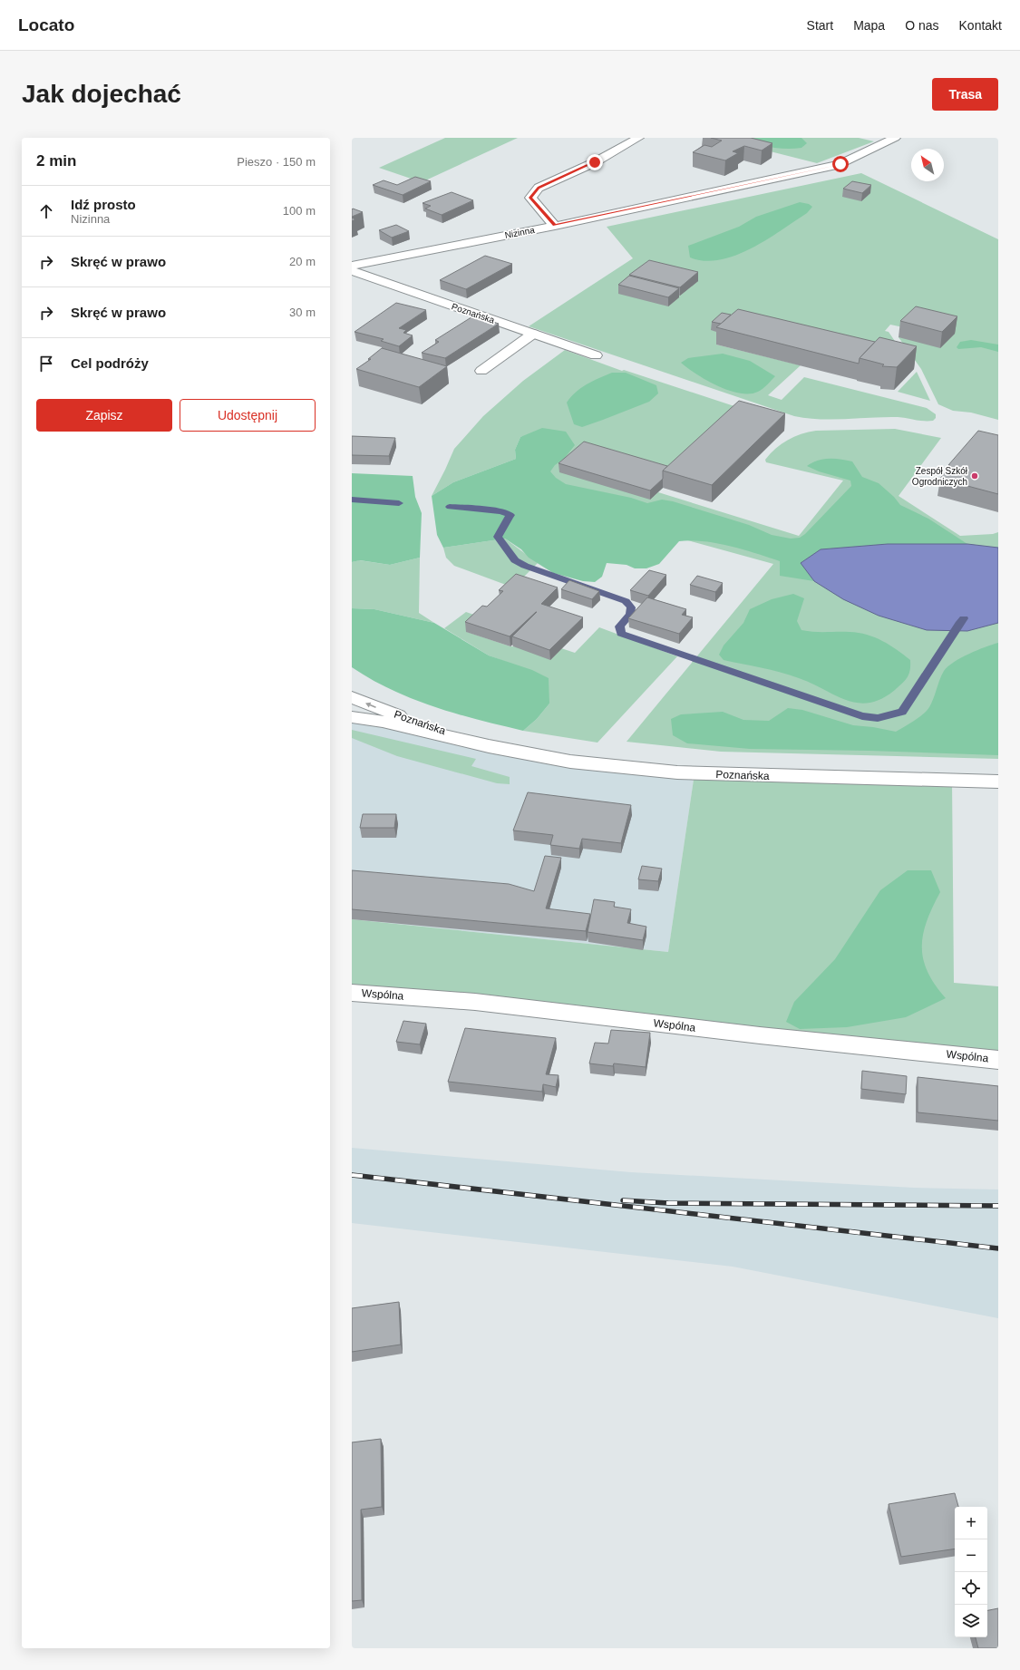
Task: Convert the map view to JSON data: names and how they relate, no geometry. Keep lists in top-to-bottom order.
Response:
{
  "streets": {
    "street": ["Nizinna", "Poznańska", "Wspólna"]
  },
  "places": ["Zespół Szkół Ogrodniczych"],
  "north": "top left",
  "page": {
    "header": "Locato",
    "nav": [
      "Start",
      "Mapa",
      "O nas",
      "Kontakt"
    ],
    "buttons": [
      "Trasa",
      ["Zapisz", "Udostępnij"]
    ],
    "title": "Jak dojechać",
    "heading": ["2 min", "Pieszo · 150 m"],
    "list": [
      ["Idź prosto", "Nizinna", "100 m"],
      ["Skręć w prawo", "20 m"],
      ["Skręć w prawo", "30 m"],
      "Cel podróży"
    ],
    "map_buttons": ["+", "−"]
  }
}
